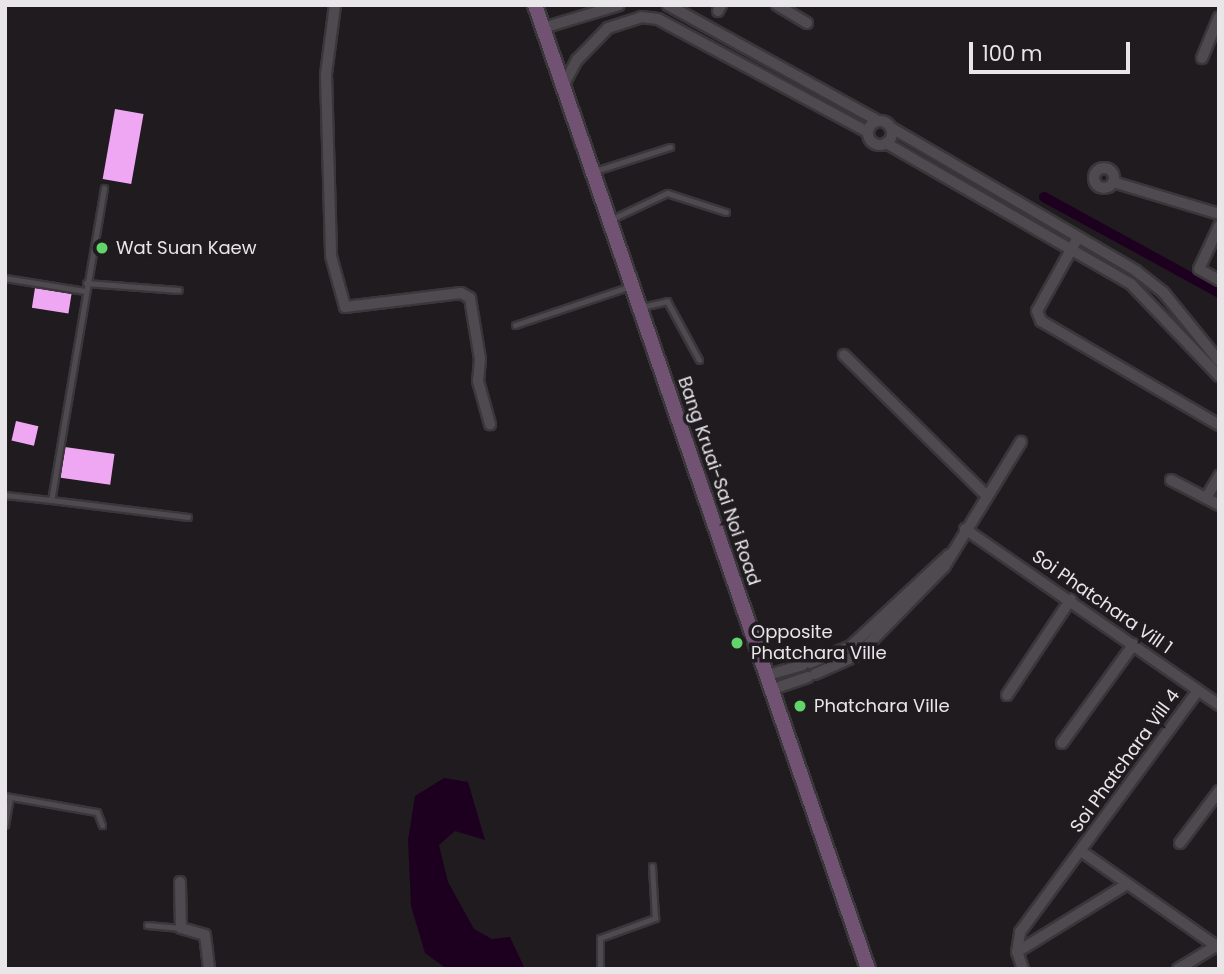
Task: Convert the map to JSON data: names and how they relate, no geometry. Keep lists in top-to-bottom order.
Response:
{
  "streets": {
    "main road": ["Bang Kruai-Sai Noi Road"],
    "street": ["Soi Phatchara Vill 1", "Soi Phatchara Vill 4"]
  },
  "crossings": [
    ["Soi Phatchara Vill 1", "Soi Phatchara Vill 4"]
  ],
  "places": ["Wat Suan Kaew", "Opposite Phatchara Ville", "Phatchara Ville"],
  "scale_bar": "100 m"
}
